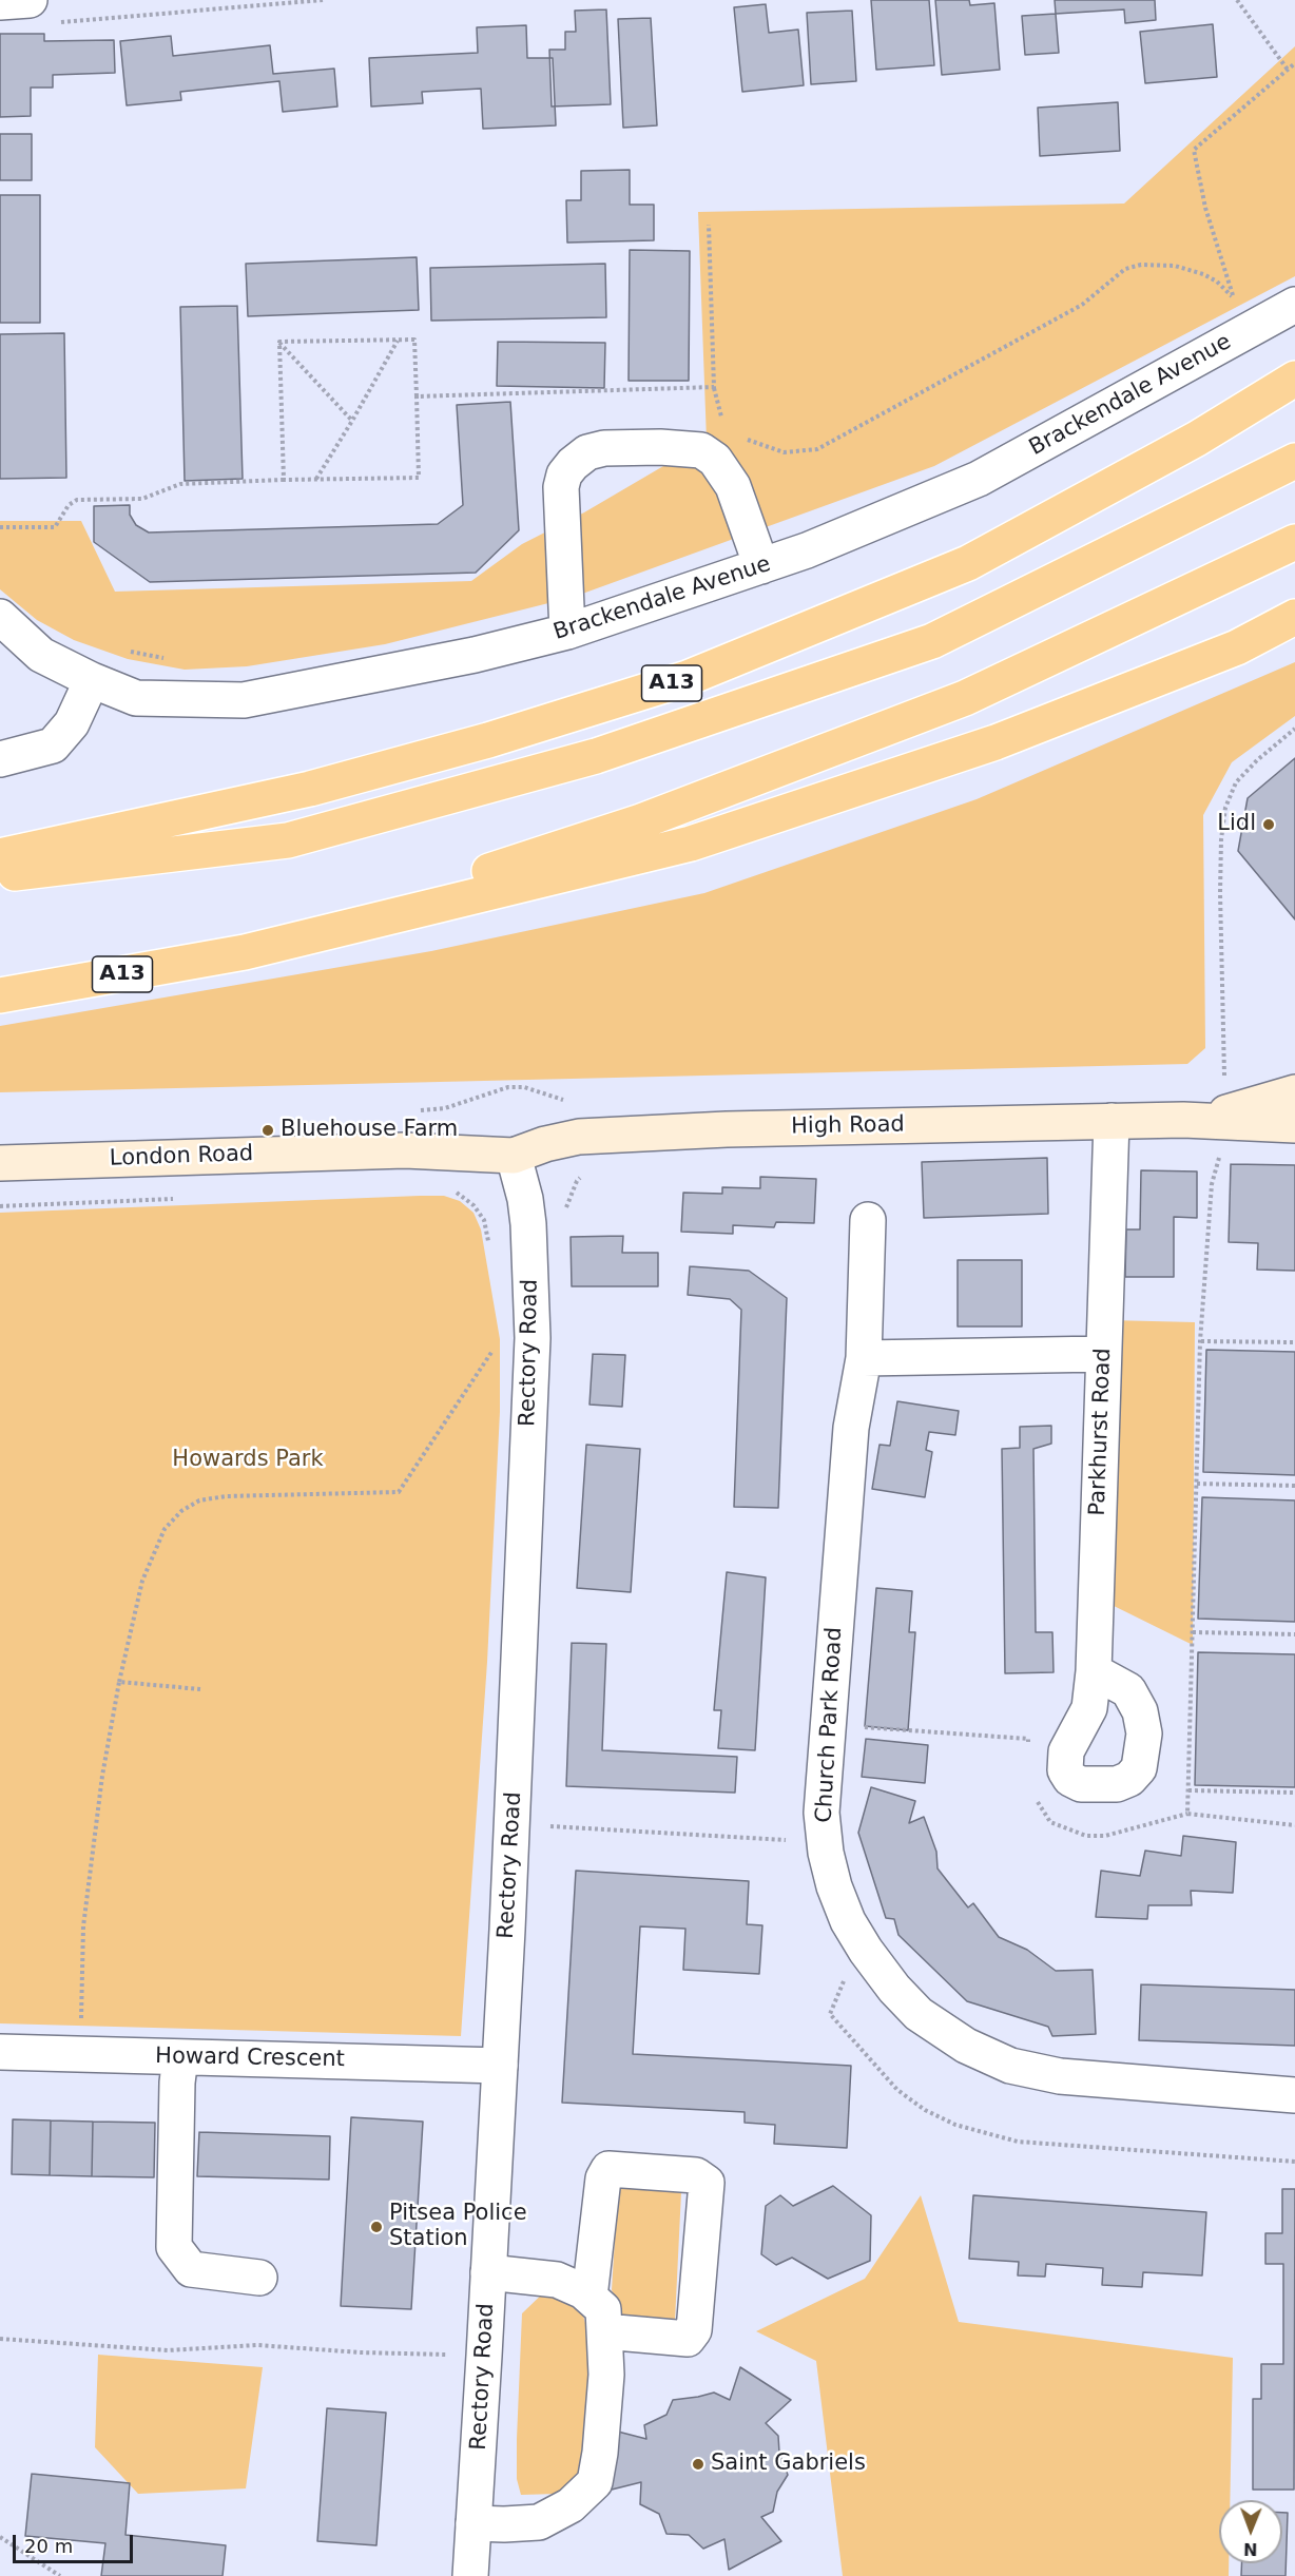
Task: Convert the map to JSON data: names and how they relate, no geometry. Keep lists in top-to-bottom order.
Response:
{
  "streets": {
    "highway": ["A13"],
    "main road": ["High Road", "London Road"],
    "street": [
      "Brackendale Avenue",
      "Rectory Road",
      "Parkhurst Road",
      "Church Park Road",
      "Howard Crescent"
    ]
  },
  "crossings": [
    ["High Road", "London Road"],
    ["High Road", "Rectory Road"],
    ["High Road", "Parkhurst Road"],
    ["London Road", "Rectory Road"],
    ["Rectory Road", "Howard Crescent"]
  ],
  "parks": ["Howards Park"],
  "places": [
    "Lidl",
    "Bluehouse Farm",
    "Pitsea Police Station",
    "Saint Gabriels"
  ],
  "scale_bar": "20 m",
  "north": "bottom"
}
